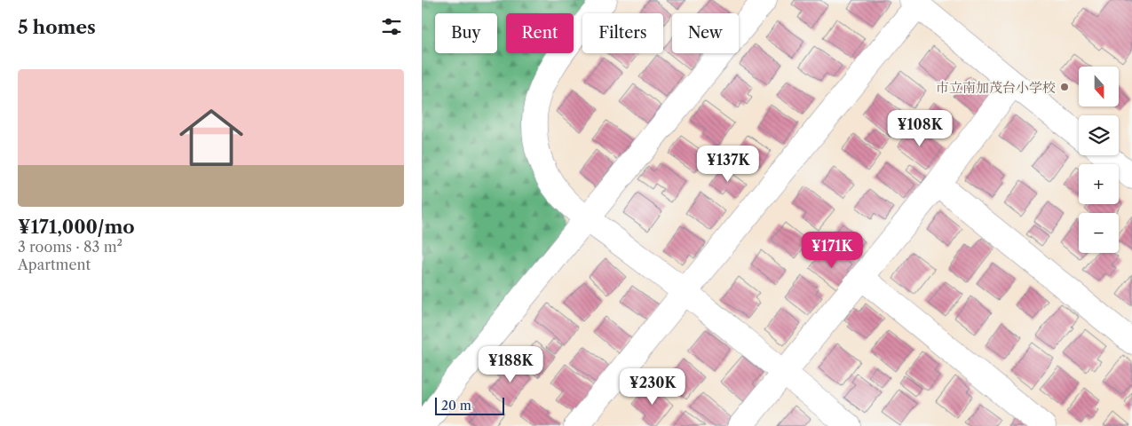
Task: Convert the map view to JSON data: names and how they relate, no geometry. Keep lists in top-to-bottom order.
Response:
{
  "places": ["市立南加茂台小学校"],
  "scale_bar": "20 m",
  "north": "bottom",
  "page": {
    "heading": "5 homes",
    "chip": [
      "Buy",
      "Rent",
      "Filters",
      "New"
    ],
    "list": [
      {
        "name": "¥171,000/mo",
        "note": "3 rooms · 83 m² · Apartment"
      }
    ],
    "map_buttons": ["+", "−"],
    "price": [
      "¥108K",
      "¥137K",
      "¥171K",
      "¥188K",
      "¥230K"
    ],
    "scale": "20 m"
  }
}
